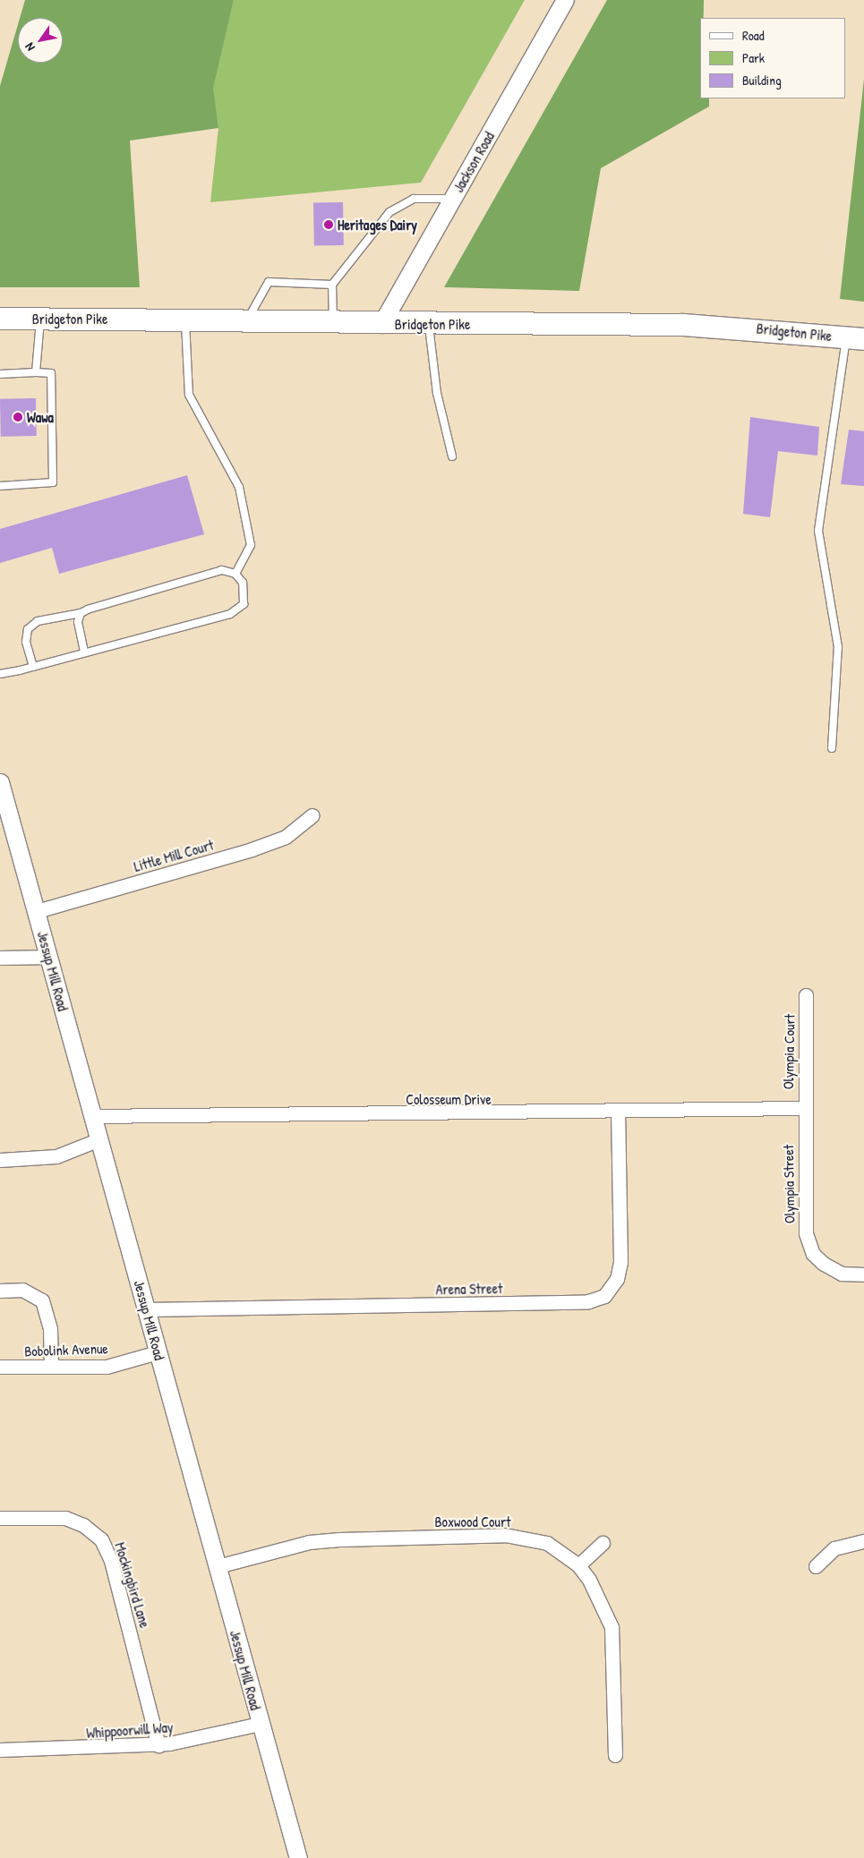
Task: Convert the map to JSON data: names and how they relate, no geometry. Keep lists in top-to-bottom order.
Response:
{
  "streets": {
    "main road": ["Bridgeton Pike"],
    "street": [
      "Jackson Road",
      "Little Mill Court",
      "Jessup Mill Road",
      "Olympia Court",
      "Colosseum Drive",
      "Olympia Street",
      "Arena Street",
      "Bobolink Avenue",
      "Boxwood Court",
      "Mockingbird Lane",
      "Whippoorwill Way"
    ]
  },
  "crossings": [
    ["Jackson Road", "Bridgeton Pike"],
    ["Little Mill Court", "Jessup Mill Road"],
    ["Jessup Mill Road", "Colosseum Drive"],
    ["Jessup Mill Road", "Arena Street"],
    ["Jessup Mill Road", "Bobolink Avenue"],
    ["Jessup Mill Road", "Boxwood Court"],
    ["Jessup Mill Road", "Whippoorwill Way"],
    ["Olympia Court", "Colosseum Drive"],
    ["Olympia Court", "Olympia Street"],
    ["Colosseum Drive", "Olympia Street"],
    ["Colosseum Drive", "Arena Street"],
    ["Mockingbird Lane", "Whippoorwill Way"]
  ],
  "places": ["Heritages Dairy", "Wawa"],
  "legend": ["Road", "Park", "Building"],
  "north": "bottom left"
}
